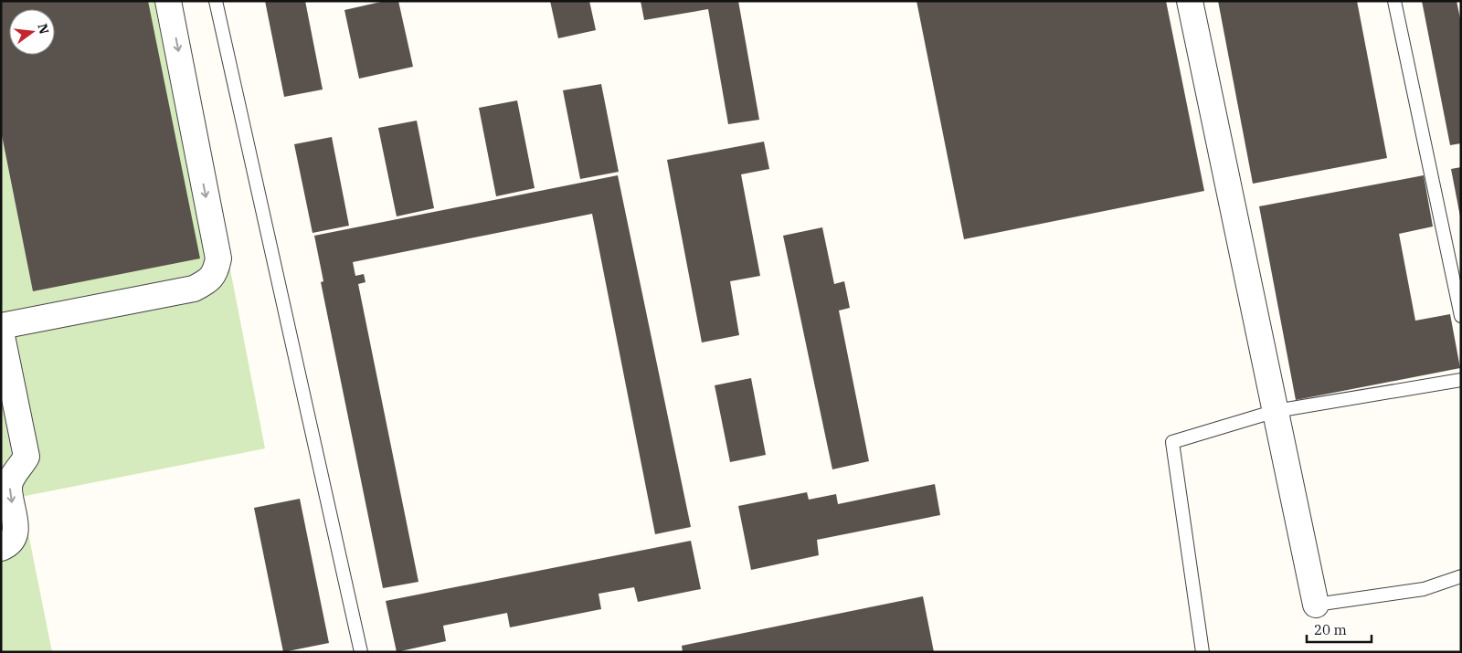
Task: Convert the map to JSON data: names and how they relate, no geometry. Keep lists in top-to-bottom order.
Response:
{
  "scale_bar": "20 m",
  "north": "right"
}
